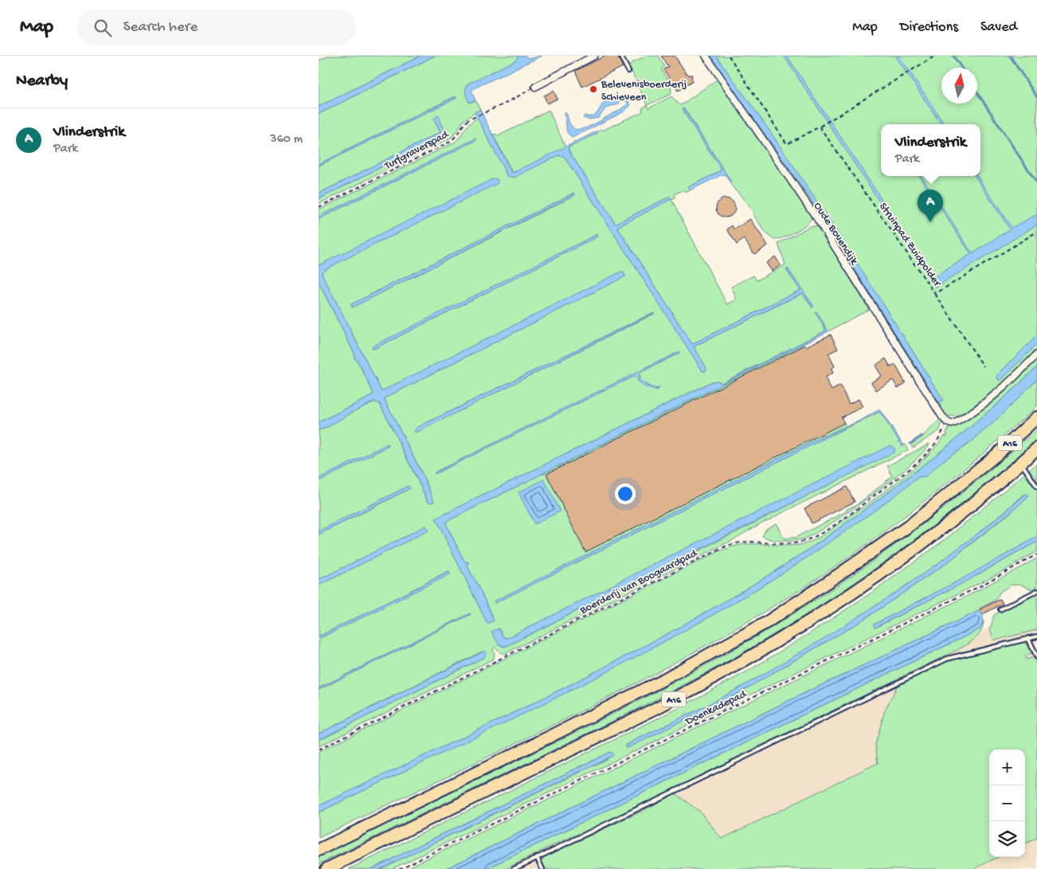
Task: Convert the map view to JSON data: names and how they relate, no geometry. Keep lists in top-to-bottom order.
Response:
{
  "streets": {
    "highway": ["A16"],
    "street": ["Oude Bovendijk"],
    "path": [
      "Turfgraverspad",
      "Struinpad Zuidpolder",
      "Boerderij van Boogaardpad",
      "Doenkadepad"
    ]
  },
  "crossings": [
    ["Oude Bovendijk", "Boerderij van Boogaardpad"]
  ],
  "places": ["Belevenisboerderij Schieveen"],
  "north": "top",
  "page": {
    "header": "Map",
    "search": "Search here",
    "nav": ["Map", "Directions", "Saved"],
    "heading": "Nearby",
    "list": [
      {
        "mark": "A",
        "name": "Vlinderstrik",
        "note": "Park",
        "value": "360 m"
      }
    ],
    "popup": ["Vlinderstrik", "Park"],
    "pins": "A",
    "map_buttons": ["+", "−"]
  }
}
